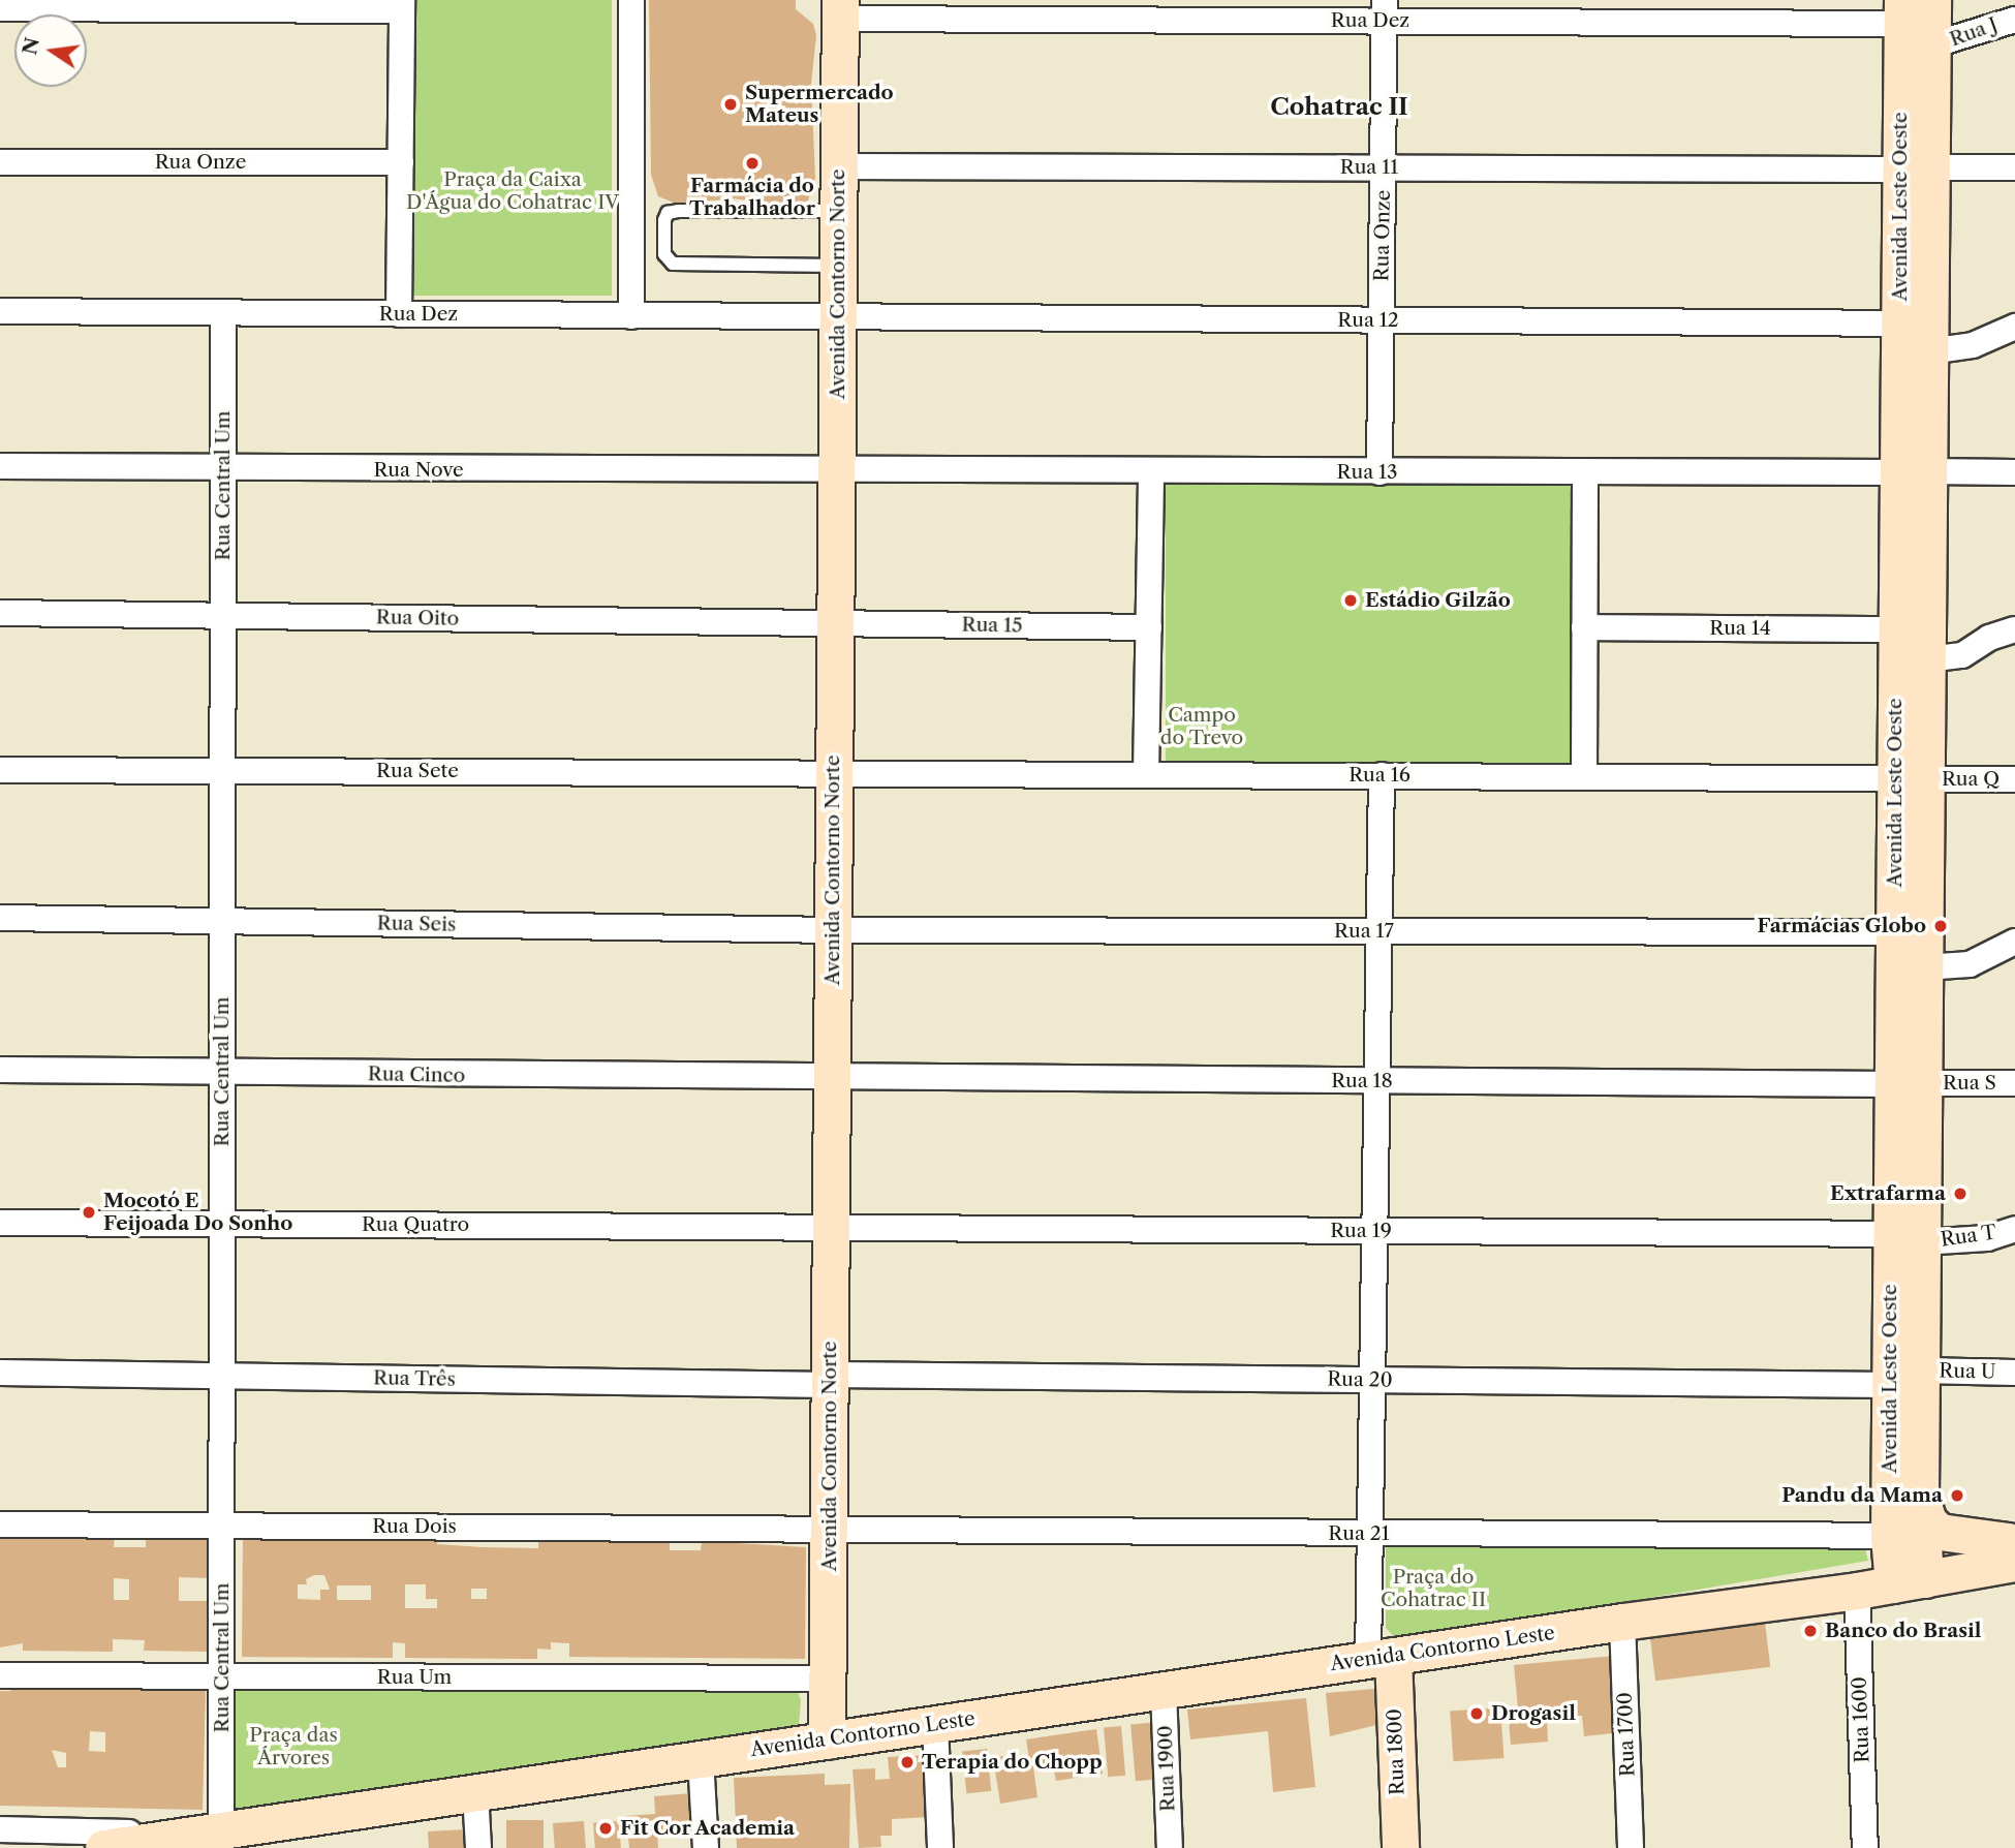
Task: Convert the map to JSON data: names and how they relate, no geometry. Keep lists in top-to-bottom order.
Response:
{
  "streets": {
    "main road": [
      "Avenida Leste Oeste",
      "Avenida Contorno Norte",
      "Avenida Contorno Leste",
      "Rua 1800"
    ],
    "street": [
      "Rua Dez",
      "Rua J",
      "Rua Onze",
      "Rua 11",
      "Rua 12",
      "Rua Nove",
      "Rua 13",
      "Rua Central Um",
      "Rua Oito",
      "Rua 15",
      "Rua 14",
      "Rua Sete",
      "Rua 16",
      "Rua Q",
      "Rua Seis",
      "Rua 17",
      "Rua Cinco",
      "Rua 18",
      "Rua S",
      "Rua Quatro",
      "Rua 19",
      "Rua T",
      "Rua U",
      "Rua Três",
      "Rua 20",
      "Rua Dois",
      "Rua 21",
      "Rua Um",
      "Rua 1600",
      "Rua 1700",
      "Rua 1900"
    ]
  },
  "crossings": [
    ["Rua Dez", "Rua Onze"],
    ["Rua Dez", "Avenida Leste Oeste"],
    ["Rua Dez", "Avenida Contorno Norte"],
    ["Rua Dez", "Rua 12"],
    ["Rua Dez", "Rua Central Um"],
    ["Rua J", "Avenida Leste Oeste"],
    ["Rua Onze", "Rua 11"],
    ["Rua Onze", "Rua 12"],
    ["Rua Onze", "Rua 13"],
    ["Rua 11", "Avenida Leste Oeste"],
    ["Rua 11", "Avenida Contorno Norte"],
    ["Avenida Leste Oeste", "Rua 12"],
    ["Avenida Leste Oeste", "Rua 13"],
    ["Avenida Leste Oeste", "Rua 14"],
    ["Avenida Leste Oeste", "Rua 16"],
    ["Avenida Leste Oeste", "Rua Q"],
    ["Avenida Leste Oeste", "Rua 17"],
    ["Avenida Leste Oeste", "Rua 18"],
    ["Avenida Leste Oeste", "Rua S"],
    ["Avenida Leste Oeste", "Rua 19"],
    ["Avenida Leste Oeste", "Rua T"],
    ["Avenida Leste Oeste", "Rua U"],
    ["Avenida Leste Oeste", "Rua 20"],
    ["Avenida Leste Oeste", "Rua 21"],
    ["Avenida Leste Oeste", "Avenida Contorno Leste"],
    ["Avenida Contorno Norte", "Rua 12"],
    ["Avenida Contorno Norte", "Rua Nove"],
    ["Avenida Contorno Norte", "Rua 13"],
    ["Avenida Contorno Norte", "Rua Oito"],
    ["Avenida Contorno Norte", "Rua 15"],
    ["Avenida Contorno Norte", "Rua Sete"],
    ["Avenida Contorno Norte", "Rua 16"],
    ["Avenida Contorno Norte", "Rua Seis"],
    ["Avenida Contorno Norte", "Rua 17"],
    ["Avenida Contorno Norte", "Rua Cinco"],
    ["Avenida Contorno Norte", "Rua 18"],
    ["Avenida Contorno Norte", "Rua Quatro"],
    ["Avenida Contorno Norte", "Rua 19"],
    ["Avenida Contorno Norte", "Rua Três"],
    ["Avenida Contorno Norte", "Rua 20"],
    ["Avenida Contorno Norte", "Rua Dois"],
    ["Avenida Contorno Norte", "Rua 21"],
    ["Avenida Contorno Norte", "Avenida Contorno Leste"],
    ["Avenida Contorno Norte", "Rua Um"],
    ["Rua Nove", "Rua 13"],
    ["Rua Nove", "Rua Central Um"],
    ["Rua Central Um", "Rua Oito"],
    ["Rua Central Um", "Rua Sete"],
    ["Rua Central Um", "Rua Seis"],
    ["Rua Central Um", "Rua Cinco"],
    ["Rua Central Um", "Rua Quatro"],
    ["Rua Central Um", "Rua Três"],
    ["Rua Central Um", "Rua Dois"],
    ["Rua Central Um", "Avenida Contorno Leste"],
    ["Rua Central Um", "Rua Um"],
    ["Rua Oito", "Rua 15"],
    ["Rua Sete", "Rua 16"],
    ["Rua 16", "Rua Q"],
    ["Rua Seis", "Rua 17"],
    ["Rua Cinco", "Rua 18"],
    ["Rua 18", "Rua S"],
    ["Rua Quatro", "Rua 19"],
    ["Rua 19", "Rua T"],
    ["Rua U", "Rua 20"],
    ["Rua Três", "Rua 20"],
    ["Rua Dois", "Rua 21"],
    ["Rua 21", "Avenida Contorno Leste"],
    ["Avenida Contorno Leste", "Rua 1600"],
    ["Avenida Contorno Leste", "Rua 1700"],
    ["Avenida Contorno Leste", "Rua 1800"],
    ["Avenida Contorno Leste", "Rua 1900"]
  ],
  "districts": ["Cohatrac II"],
  "parks": [
    "Praça da Caixa D'Água do Cohatrac IV",
    "Campo do Trevo",
    "Praça do Cohatrac II",
    "Praça das Árvores"
  ],
  "places": [
    "Supermercado Mateus",
    "Farmácia do Trabalhador",
    "Estádio Gilzão",
    "Farmácias Globo",
    "Extrafarma",
    "Mocotó E Feijoada Do Sonho",
    "Pandu da Mama",
    "Banco do Brasil",
    "Drogasil",
    "Terapia do Chopp",
    "Fit Cor Academia"
  ],
  "north": "left"
}
